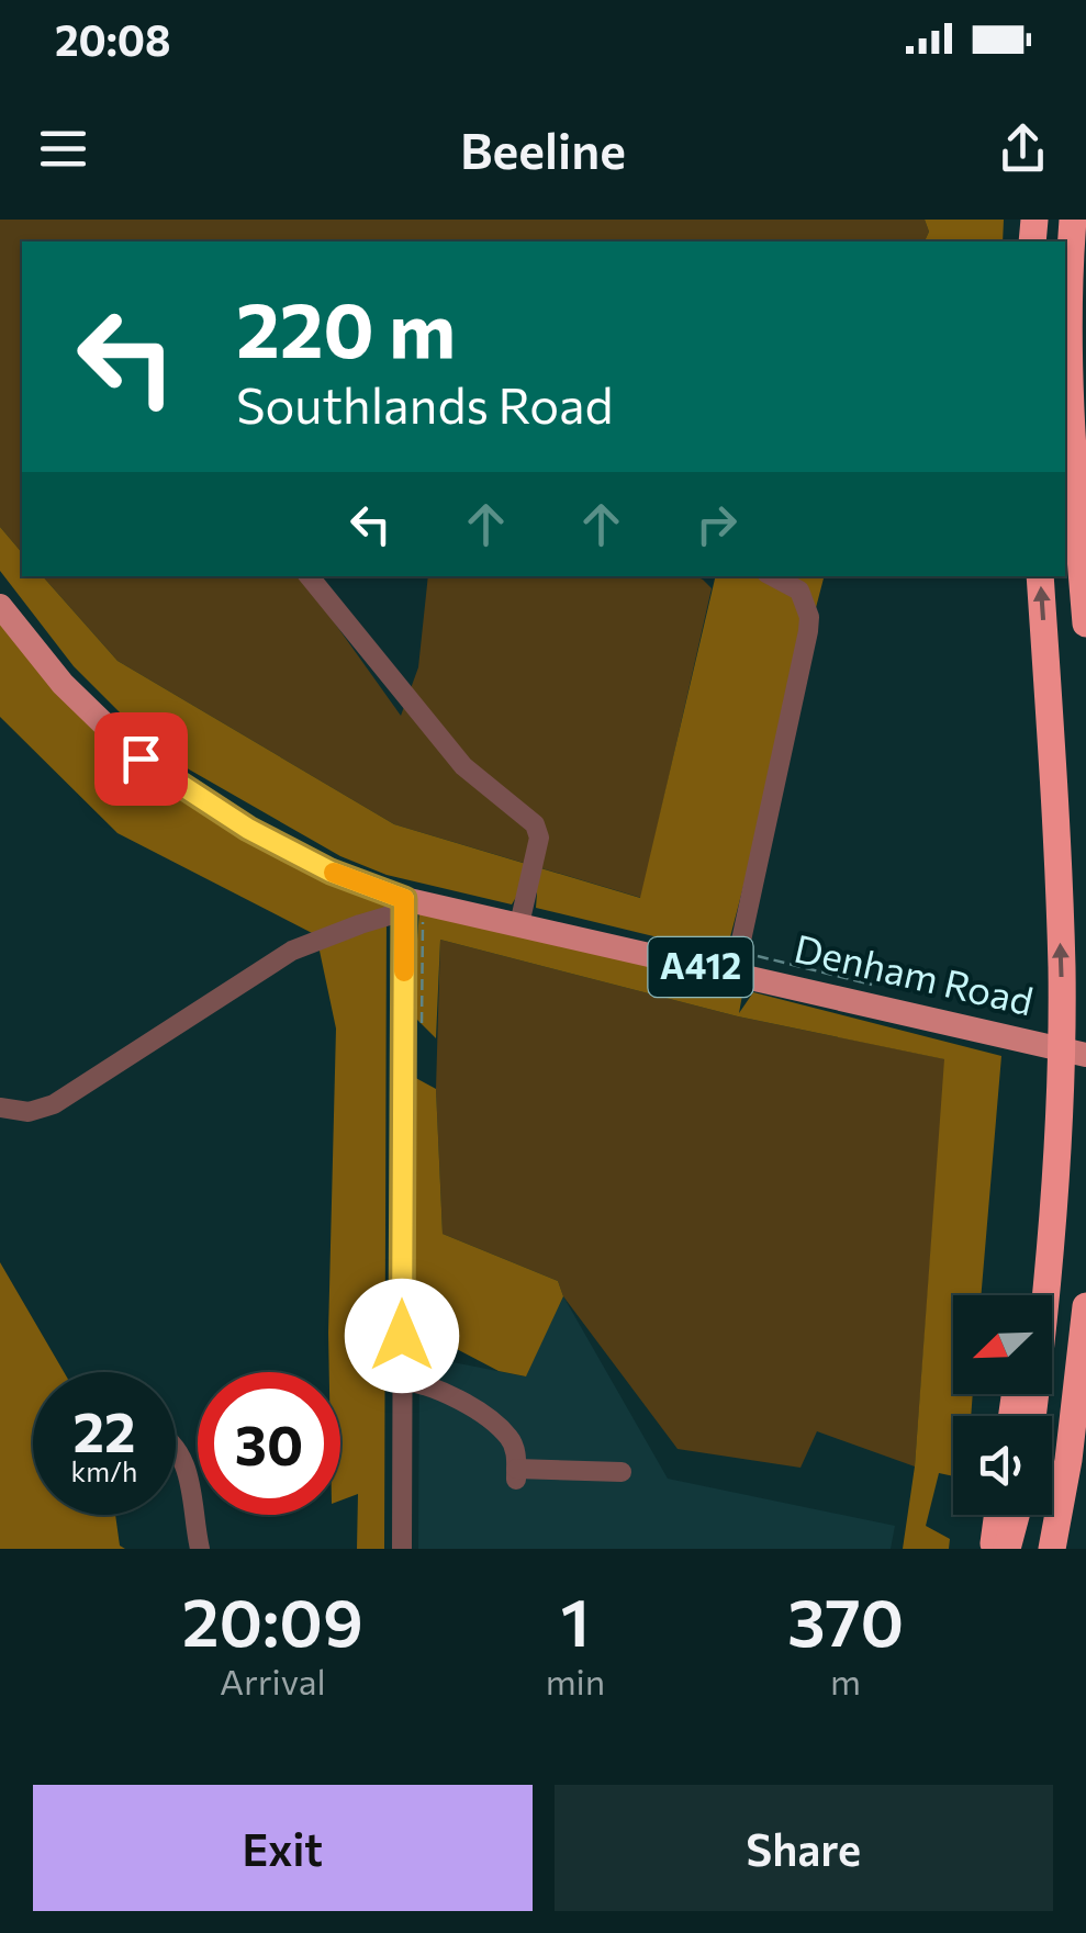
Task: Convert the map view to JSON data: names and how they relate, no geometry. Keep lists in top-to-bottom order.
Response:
{
  "streets": {
    "main road": ["A412", "Denham Road"]
  },
  "crossings": [
    ["A412", "Denham Road"]
  ],
  "north": "bottom left",
  "page": {
    "status": "20:08",
    "header": "Beeline",
    "turn": ["220 m", "Southlands Road"],
    "speed": "22 km/h",
    "limit": "30",
    "eta": [
      "20:09",
      "Arrival",
      "1",
      "min",
      "370",
      "m"
    ],
    "buttons": ["Exit", "Share"]
  }
}
